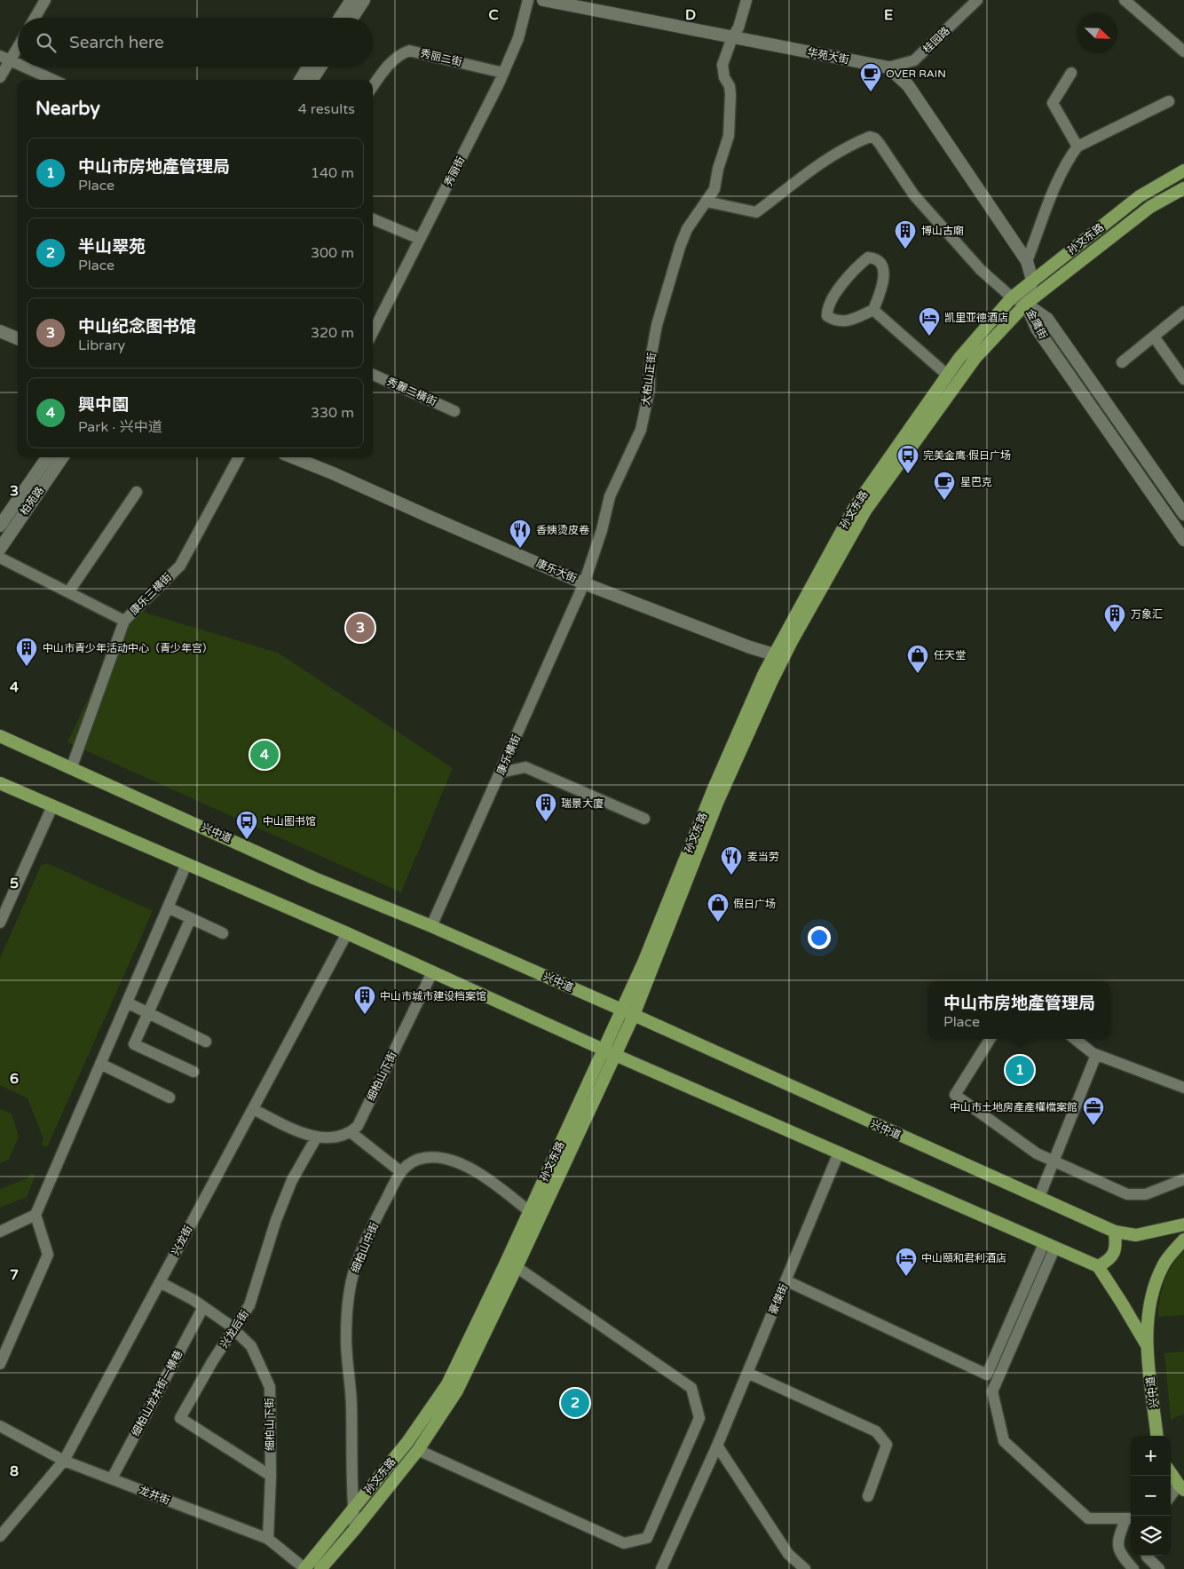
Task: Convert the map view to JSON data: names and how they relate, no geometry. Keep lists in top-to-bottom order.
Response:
{
  "streets": {
    "main road": ["孙文东路", "兴中道"],
    "street": [
      "桂园路",
      "华苑大街",
      "秀丽二街",
      "秀丽街",
      "金鹰街",
      "大柏山正街",
      "秀麗二橫街",
      "柏苑路",
      "康乐大街",
      "康乐三横街",
      "康乐横街",
      "细柏山下街",
      "兴龙街",
      "细柏山中街",
      "豪傑街",
      "兴龙后街",
      "细柏山龙井街一横巷",
      "龙井街"
    ]
  },
  "crossings": [
    ["桂园路", "华苑大街"],
    ["华苑大街", "大柏山正街"],
    ["秀丽二街", "秀丽街"],
    ["孙文东路", "金鹰街"],
    ["孙文东路", "康乐大街"],
    ["孙文东路", "兴中道"],
    ["孙文东路", "细柏山中街"],
    ["孙文东路", "龙井街"],
    ["大柏山正街", "康乐大街"],
    ["大柏山正街", "康乐横街"],
    ["康乐大街", "康乐横街"],
    ["康乐三横街", "兴中道"],
    ["康乐横街", "兴中道"],
    ["细柏山下街", "兴龙街"],
    ["细柏山下街", "兴龙后街"],
    ["细柏山下街", "细柏山龙井街一横巷"],
    ["细柏山下街", "龙井街"],
    ["兴龙街", "龙井街"],
    ["细柏山龙井街一横巷", "龙井街"]
  ],
  "places": {
    "cafe": ["OVER RAIN", "星巴克"],
    "building": [
      "博山古廟",
      "万象汇",
      "中山市青少年活动中心（青少年宫）",
      "瑞景大廈",
      "中山市城市建设档案馆"
    ],
    "hotel": ["凯里亚德酒店", "中山頤和君利酒店"],
    "bus stop": ["完美金鹰·假日广场", "中山图书馆"],
    "restaurant": ["香姨烫皮卷", "麦当劳"],
    "shop": ["任天堂", "假日广场"],
    "office": ["中山市土地房產產權檔案館"]
  },
  "north": "bottom right",
  "page": {
    "search": "Search here",
    "heading": ["Nearby", "4 results"],
    "list": [
      {
        "mark": "1",
        "name": "中山市房地產管理局",
        "note": "Place",
        "value": "140 m"
      },
      {
        "mark": "2",
        "name": "半山翠苑",
        "note": "Place",
        "value": "300 m"
      },
      {
        "mark": "3",
        "name": "中山纪念图书馆",
        "note": "Library",
        "value": "320 m"
      },
      {
        "mark": "4",
        "name": "興中園",
        "note": "Park · 兴中道",
        "value": "330 m"
      }
    ],
    "pins": [
      "3",
      "4",
      "1",
      "2"
    ],
    "popup": ["中山市房地產管理局", "Place"],
    "map_buttons": ["+", "−"]
  },
  "grid": {
    "columns": ["C", "D", "E"],
    "rows": [
      "3",
      "4",
      "5",
      "6",
      "7",
      "8"
    ]
  }
}
